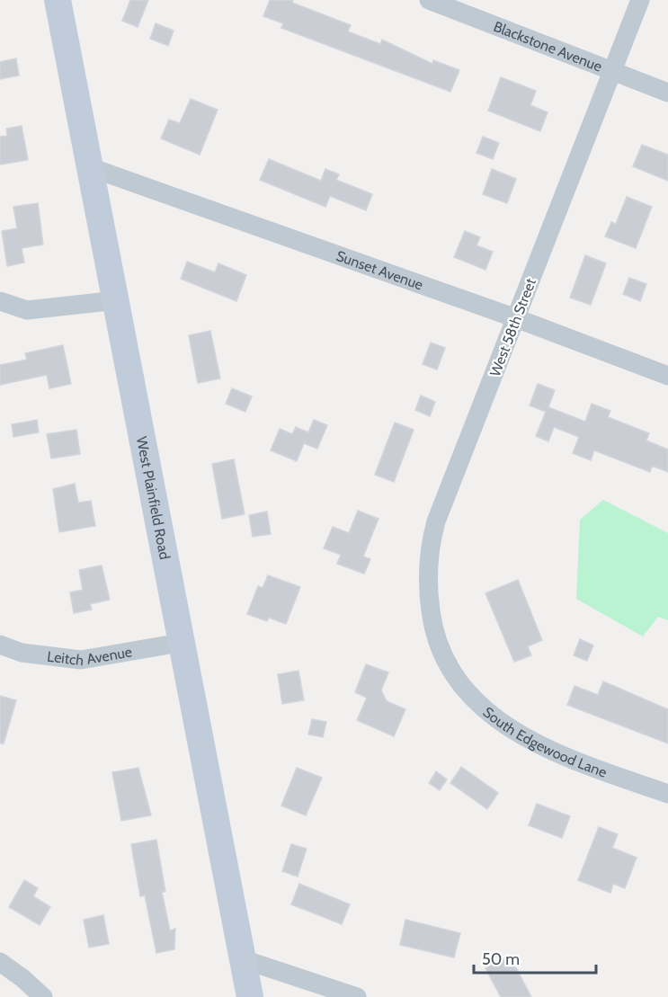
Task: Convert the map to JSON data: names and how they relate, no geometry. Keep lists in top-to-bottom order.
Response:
{
  "streets": {
    "main road": ["West Plainfield Road"],
    "street": [
      "Blackstone Avenue",
      "Sunset Avenue",
      "West 58th Street",
      "Leitch Avenue",
      "South Edgewood Lane"
    ]
  },
  "crossings": [
    ["Blackstone Avenue", "West 58th Street"],
    ["Sunset Avenue", "West 58th Street"],
    ["Sunset Avenue", "West Plainfield Road"],
    ["West 58th Street", "South Edgewood Lane"],
    ["West Plainfield Road", "Leitch Avenue"]
  ],
  "scale_bar": "50 m"
}
